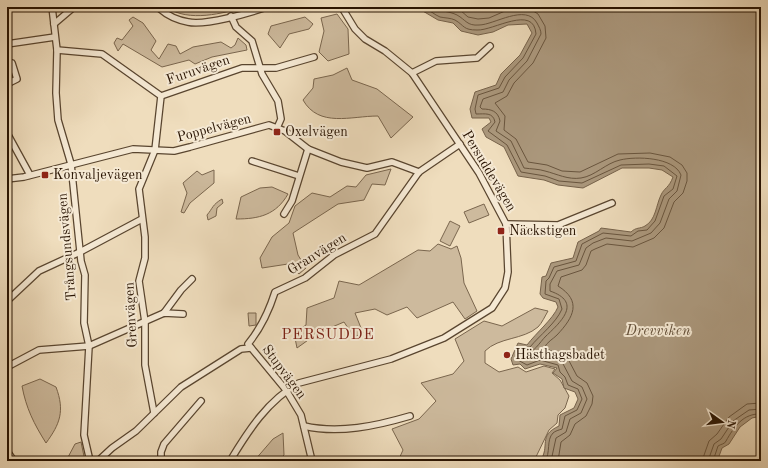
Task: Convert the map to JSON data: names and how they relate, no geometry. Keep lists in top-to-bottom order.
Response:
{
  "streets": {
    "street": [
      "Furuvägen",
      "Poppelvägen",
      "Persuddevägen",
      "Trångsundsvägen",
      "Granvägen",
      "Grenvägen",
      "Stupvägen"
    ]
  },
  "crossings": [
    ["Furuvägen", "Grenvägen"],
    ["Poppelvägen", "Trångsundsvägen"],
    ["Poppelvägen", "Granvägen"],
    ["Poppelvägen", "Grenvägen"],
    ["Persuddevägen", "Granvägen"],
    ["Persuddevägen", "Stupvägen"],
    ["Granvägen", "Stupvägen"]
  ],
  "districts": ["PERSUDDE"],
  "water": ["Drevviken"],
  "places": {
    "transit": ["Oxelvägen", "Konvaljevägen", "Näckstigen"],
    "other": ["Hästhagsbadet"]
  },
  "north": "right"
}
